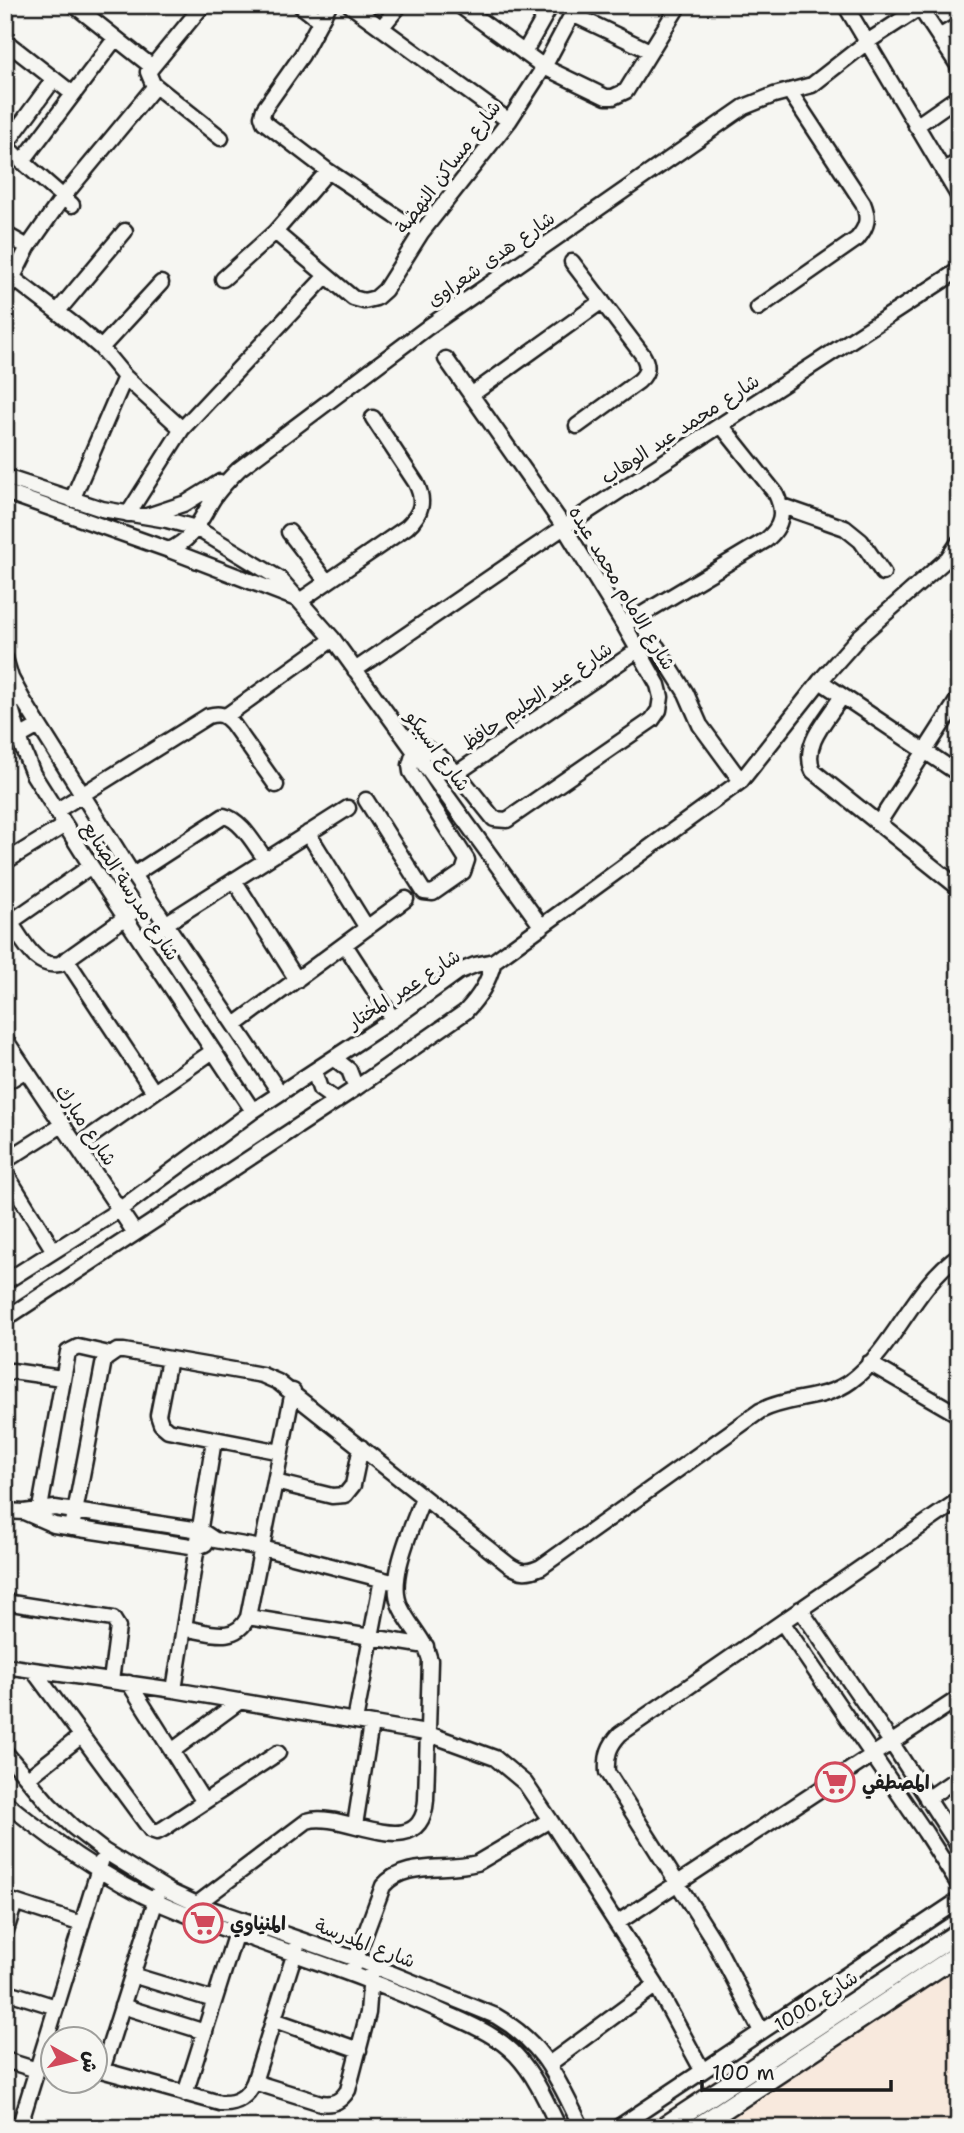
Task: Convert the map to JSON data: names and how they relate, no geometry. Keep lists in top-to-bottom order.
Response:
{
  "streets": {
    "street": [
      "شارع مساكن النهضة",
      "شارع هدى شعراوى",
      "شارع محمد عبد الوهاب",
      "شارع الامام محمد عبده",
      "شارع عبد الحليم حافظ",
      "شارع اسبيكو",
      "شارع مدرسة الصنايع",
      "شارع عمر المختار",
      "شارع مبارك",
      "شارع المدرسة",
      "شارع 1000"
    ]
  },
  "crossings": [
    ["شارع هدى شعراوى", "شارع اسبيكو"],
    ["شارع محمد عبد الوهاب", "شارع الامام محمد عبده"],
    ["شارع محمد عبد الوهاب", "شارع اسبيكو"],
    ["شارع الامام محمد عبده", "شارع عبد الحليم حافظ"],
    ["شارع الامام محمد عبده", "شارع اسبيكو"],
    ["شارع مدرسة الصنايع", "شارع عمر المختار"],
    ["شارع عمر المختار", "شارع مبارك"]
  ],
  "places": {
    "supermarket": ["المصطفي", "المنياوي"]
  },
  "scale_bar": "100 m",
  "north": "right"
}
